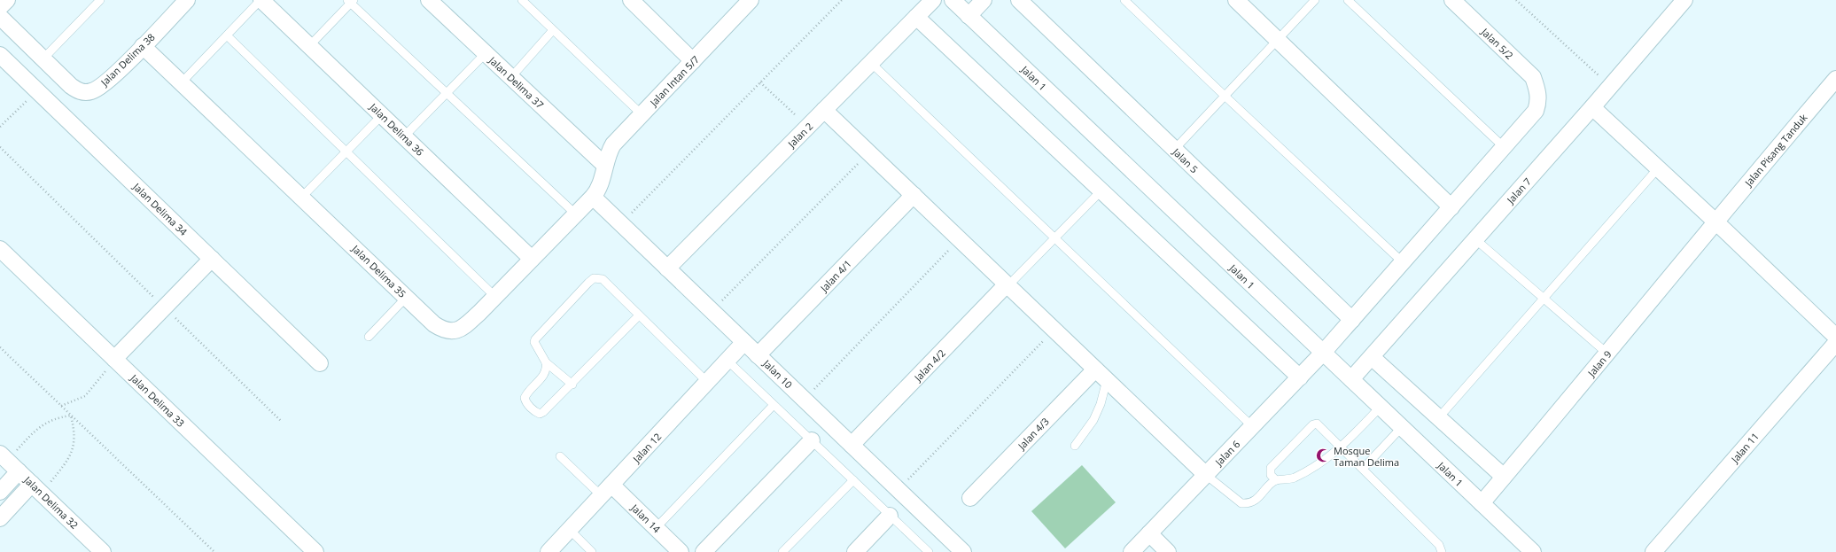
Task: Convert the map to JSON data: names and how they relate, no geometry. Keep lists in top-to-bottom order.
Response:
{
  "streets": {
    "street": [
      "Jalan 5/2",
      "Jalan Delima 38",
      "Jalan 1",
      "Jalan Intan 5/7",
      "Jalan Delima 37",
      "Jalan Delima 36",
      "Jalan 2",
      "Jalan Pisang Tanduk",
      "Jalan 5",
      "Jalan 7",
      "Jalan Delima 34",
      "Jalan Delima 35",
      "Jalan 4/1",
      "Jalan 9",
      "Jalan 4/2",
      "Jalan 10",
      "Jalan Delima 33",
      "Jalan 4/3",
      "Jalan 12",
      "Jalan 11",
      "Jalan 6",
      "Jalan Delima 32",
      "Jalan 14"
    ]
  },
  "crossings": [
    ["Jalan 5/2", "Jalan 6"],
    ["Jalan Delima 38", "Jalan Delima 35"],
    ["Jalan 1", "Jalan 7"],
    ["Jalan 1", "Jalan 9"],
    ["Jalan 1", "Jalan 6"],
    ["Jalan Intan 5/7", "Jalan Delima 37"],
    ["Jalan Intan 5/7", "Jalan Delima 35"],
    ["Jalan Delima 37", "Jalan Delima 35"],
    ["Jalan Delima 36", "Jalan Delima 35"],
    ["Jalan 2", "Jalan 10"],
    ["Jalan Pisang Tanduk", "Jalan 9"],
    ["Jalan 5", "Jalan 6"],
    ["Jalan Delima 35", "Jalan 10"],
    ["Jalan 4/1", "Jalan 10"],
    ["Jalan 4/2", "Jalan 10"],
    ["Jalan 10", "Jalan 12"],
    ["Jalan 12", "Jalan 14"]
  ],
  "places": {
    "mosque": ["Mosque Taman Delima"]
  }
}
